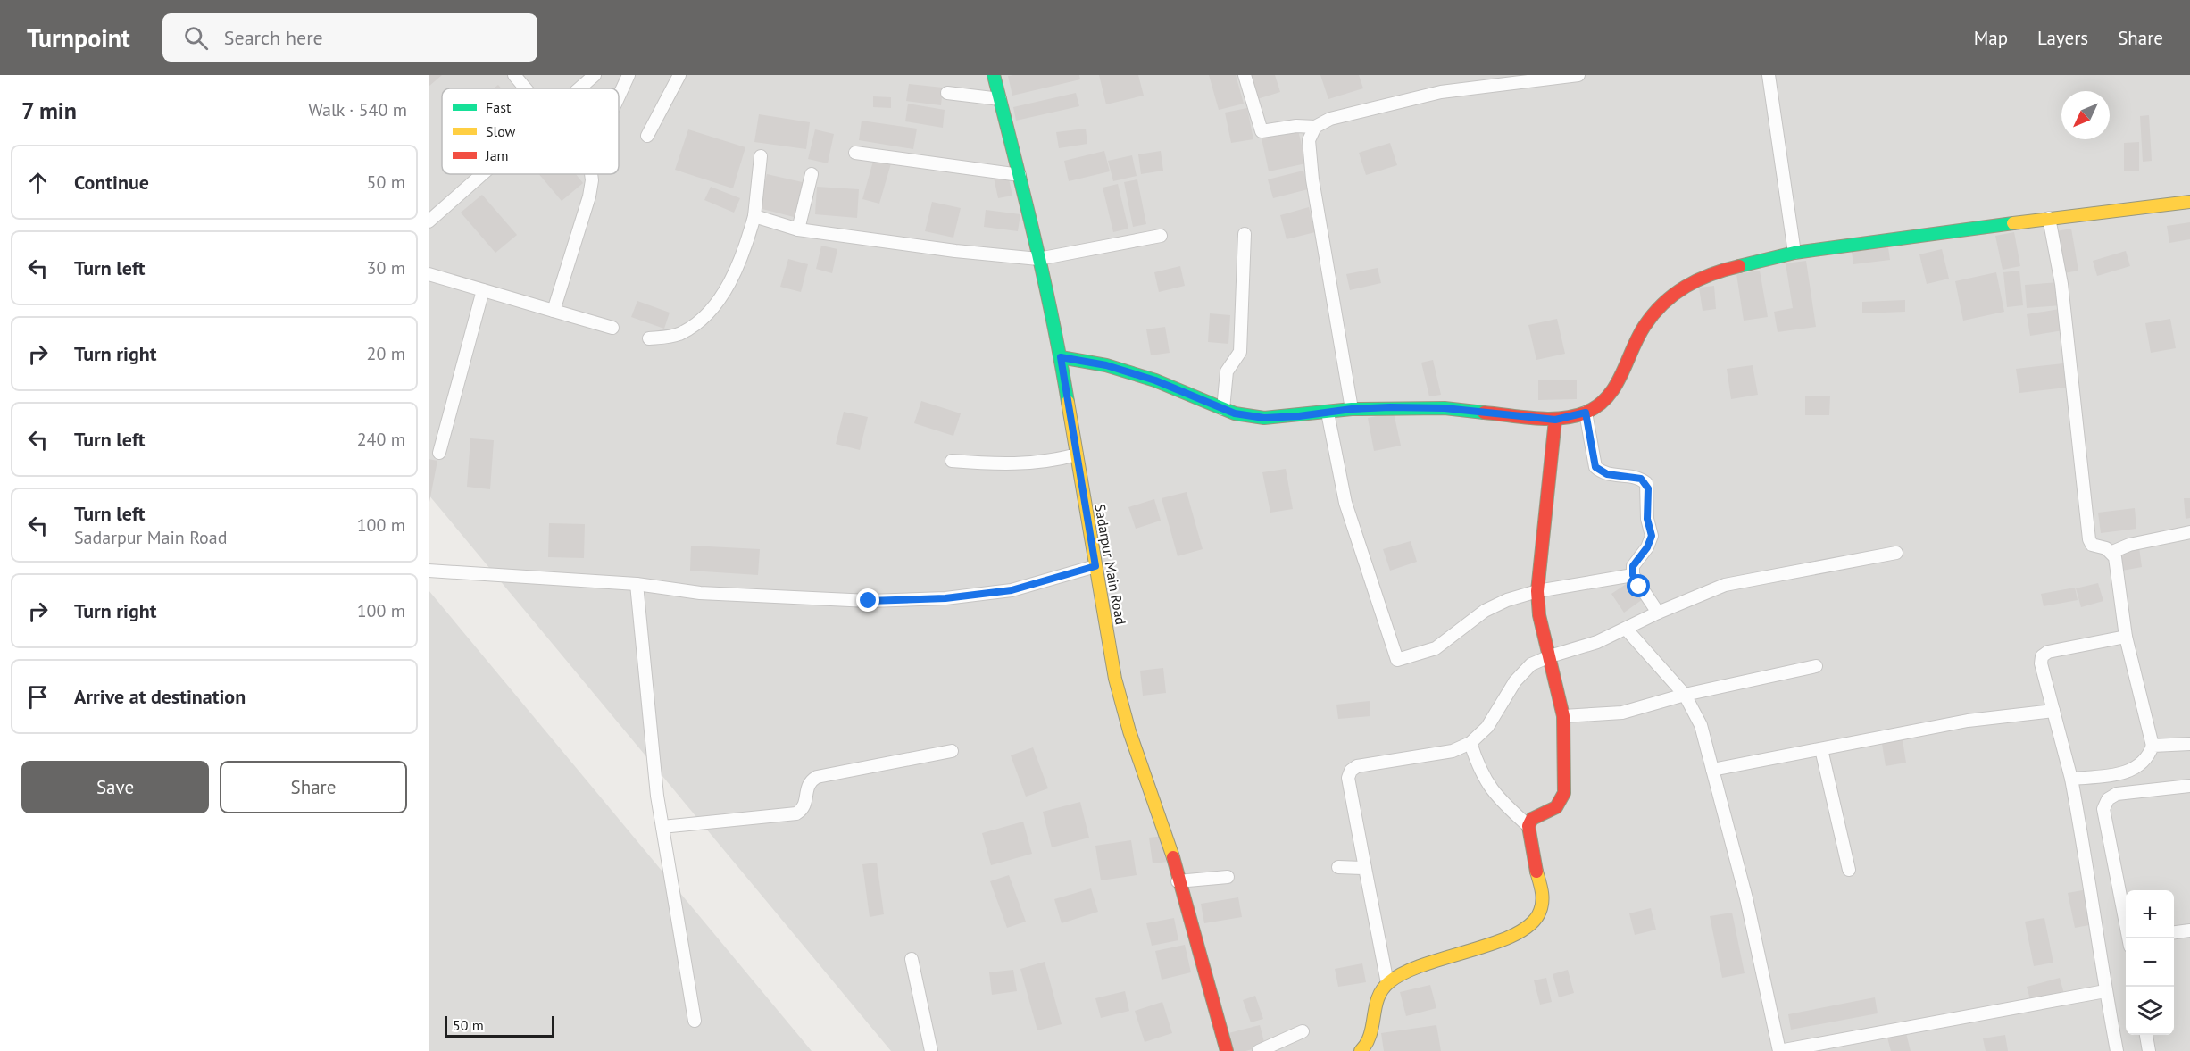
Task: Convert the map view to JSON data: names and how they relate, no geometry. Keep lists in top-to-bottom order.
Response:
{
  "streets": {
    "street": ["Sadarpur Main Road"]
  },
  "legend": ["Fast", "Slow", "Jam"],
  "scale_bar": "50 m",
  "north": "bottom left",
  "page": {
    "header": "Turnpoint",
    "search": "Search here",
    "nav": ["Map", "Layers", "Share"],
    "heading": ["7 min", "Walk · 540 m"],
    "list": [
      ["Continue", "50 m"],
      ["Turn left", "30 m"],
      ["Turn right", "20 m"],
      ["Turn left", "240 m"],
      ["Turn left", "Sadarpur Main Road", "100 m"],
      ["Turn right", "100 m"],
      "Arrive at destination"
    ],
    "buttons": ["Save", "Share"],
    "map_buttons": ["+", "−"],
    "scale": "50 m"
  }
}
